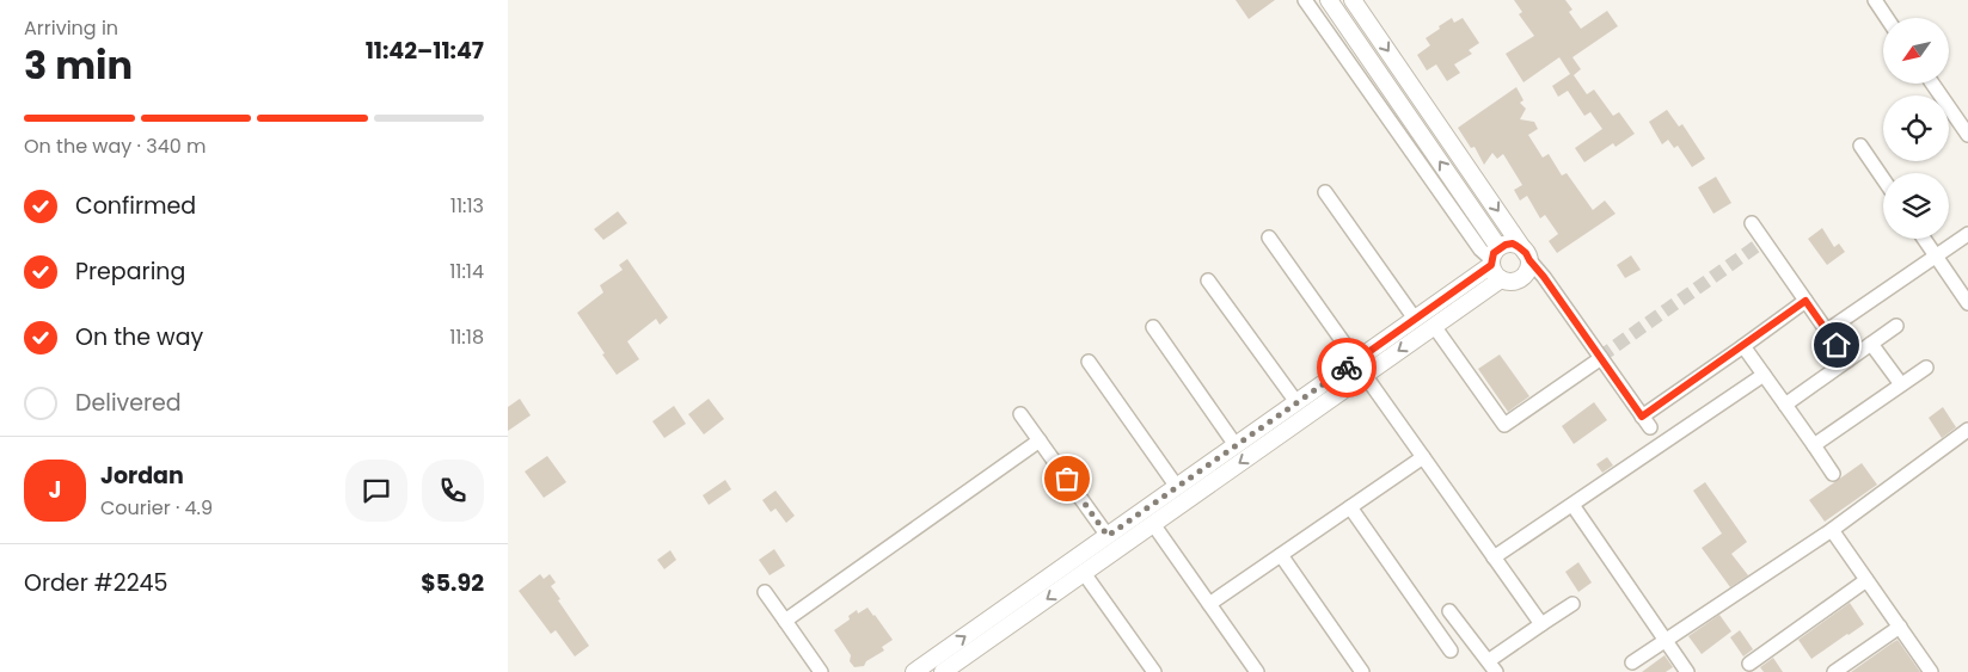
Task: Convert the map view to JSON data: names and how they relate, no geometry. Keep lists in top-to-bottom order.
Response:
{
  "north": "bottom left",
  "page": {
    "heading": ["3 min", "Arriving in", "11:42–11:47"],
    "panel": [
      "Jordan",
      "Courier · 4.9",
      "Order #2245",
      "$5.92"
    ],
    "bar": "On the way · 340 m",
    "list": [
      ["Confirmed", "11:13"],
      ["Preparing", "11:14"],
      ["On the way", "11:18"],
      "Delivered"
    ],
    "round": "J"
  }
}
